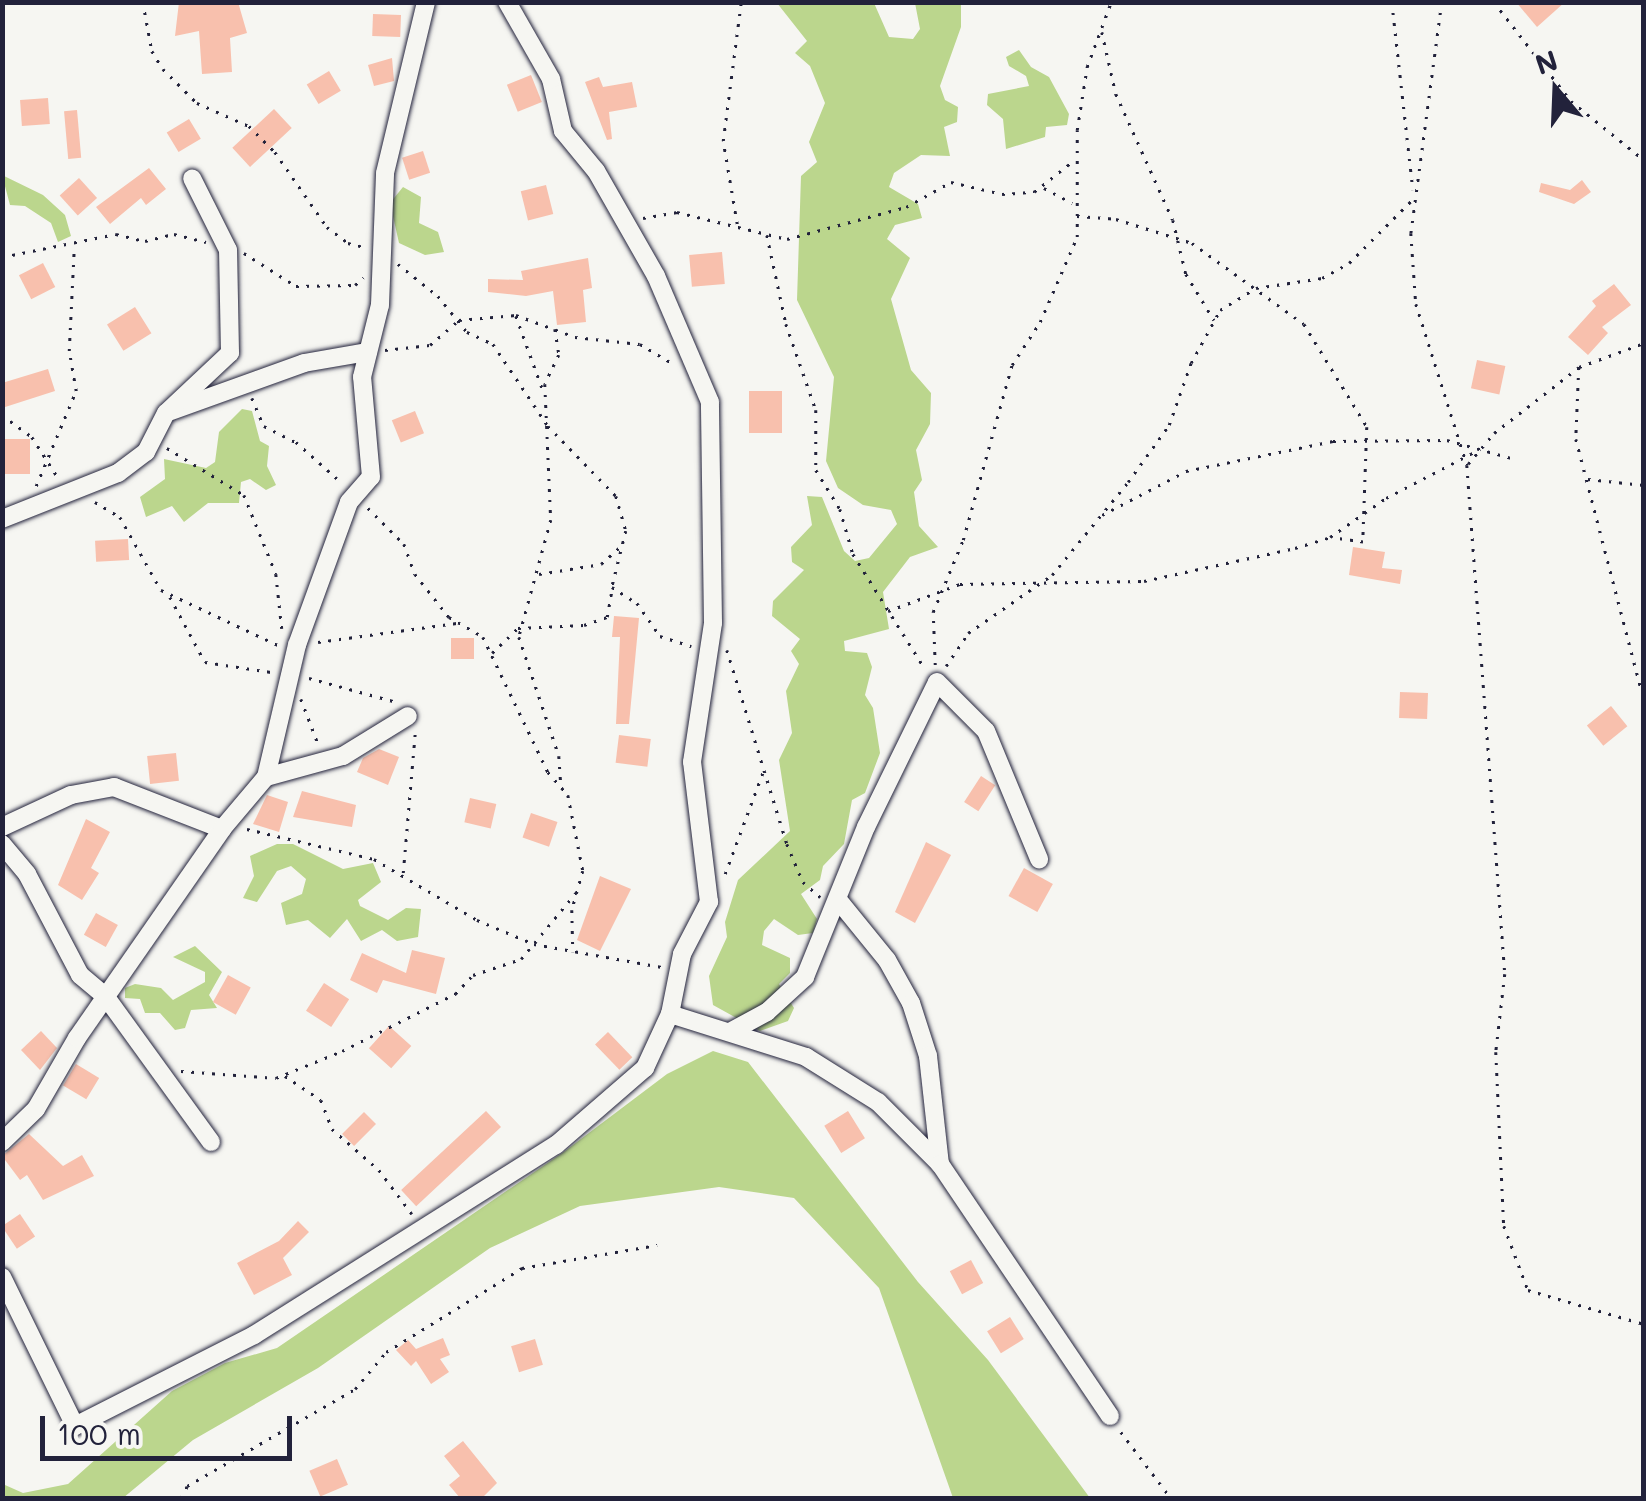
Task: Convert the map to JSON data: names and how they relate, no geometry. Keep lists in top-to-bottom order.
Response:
{
  "scale_bar": "100 m",
  "north": "top"
}
